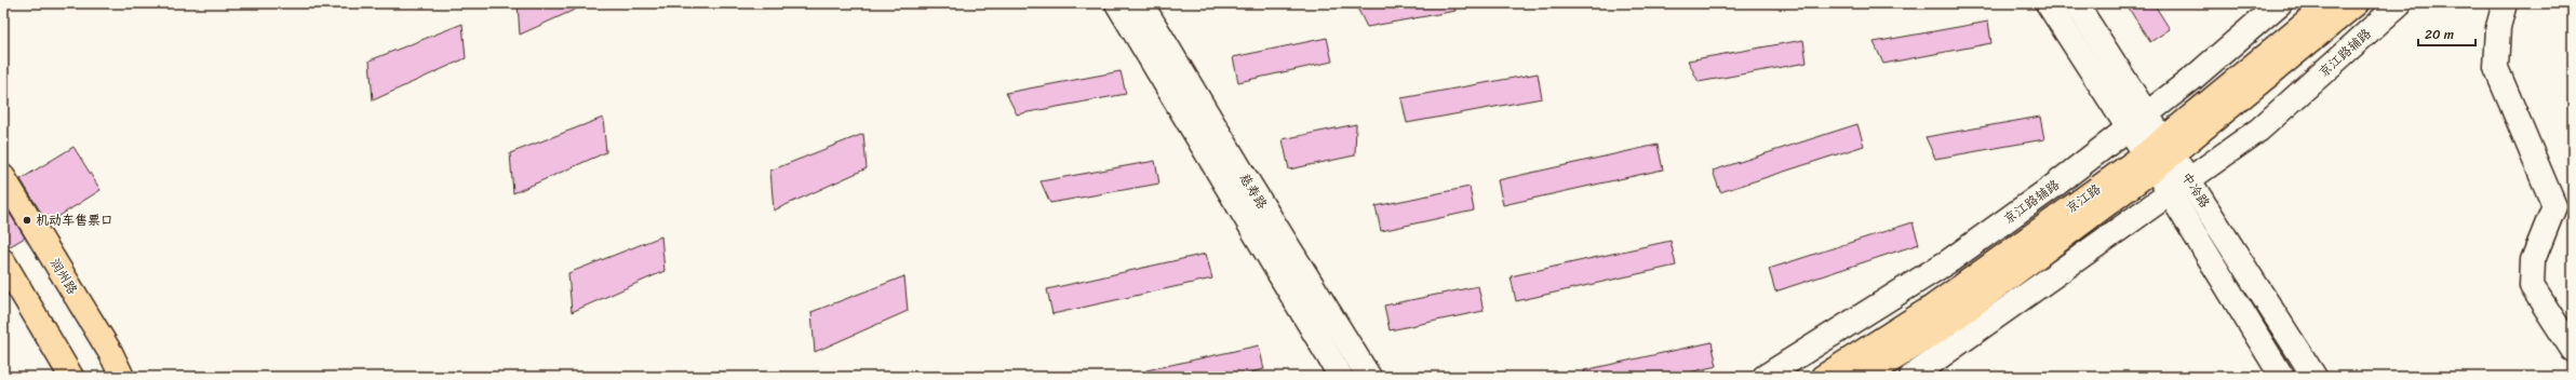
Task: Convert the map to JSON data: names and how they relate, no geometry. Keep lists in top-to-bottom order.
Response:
{
  "streets": {
    "main road": ["京江路", "润州路"],
    "street": ["京江路辅路", "中冷路", "慈寿路"]
  },
  "crossings": [
    ["京江路辅路", "中冷路"],
    ["中冷路", "京江路"]
  ],
  "places": ["机动车售票口"],
  "scale_bar": "20 m"
}
